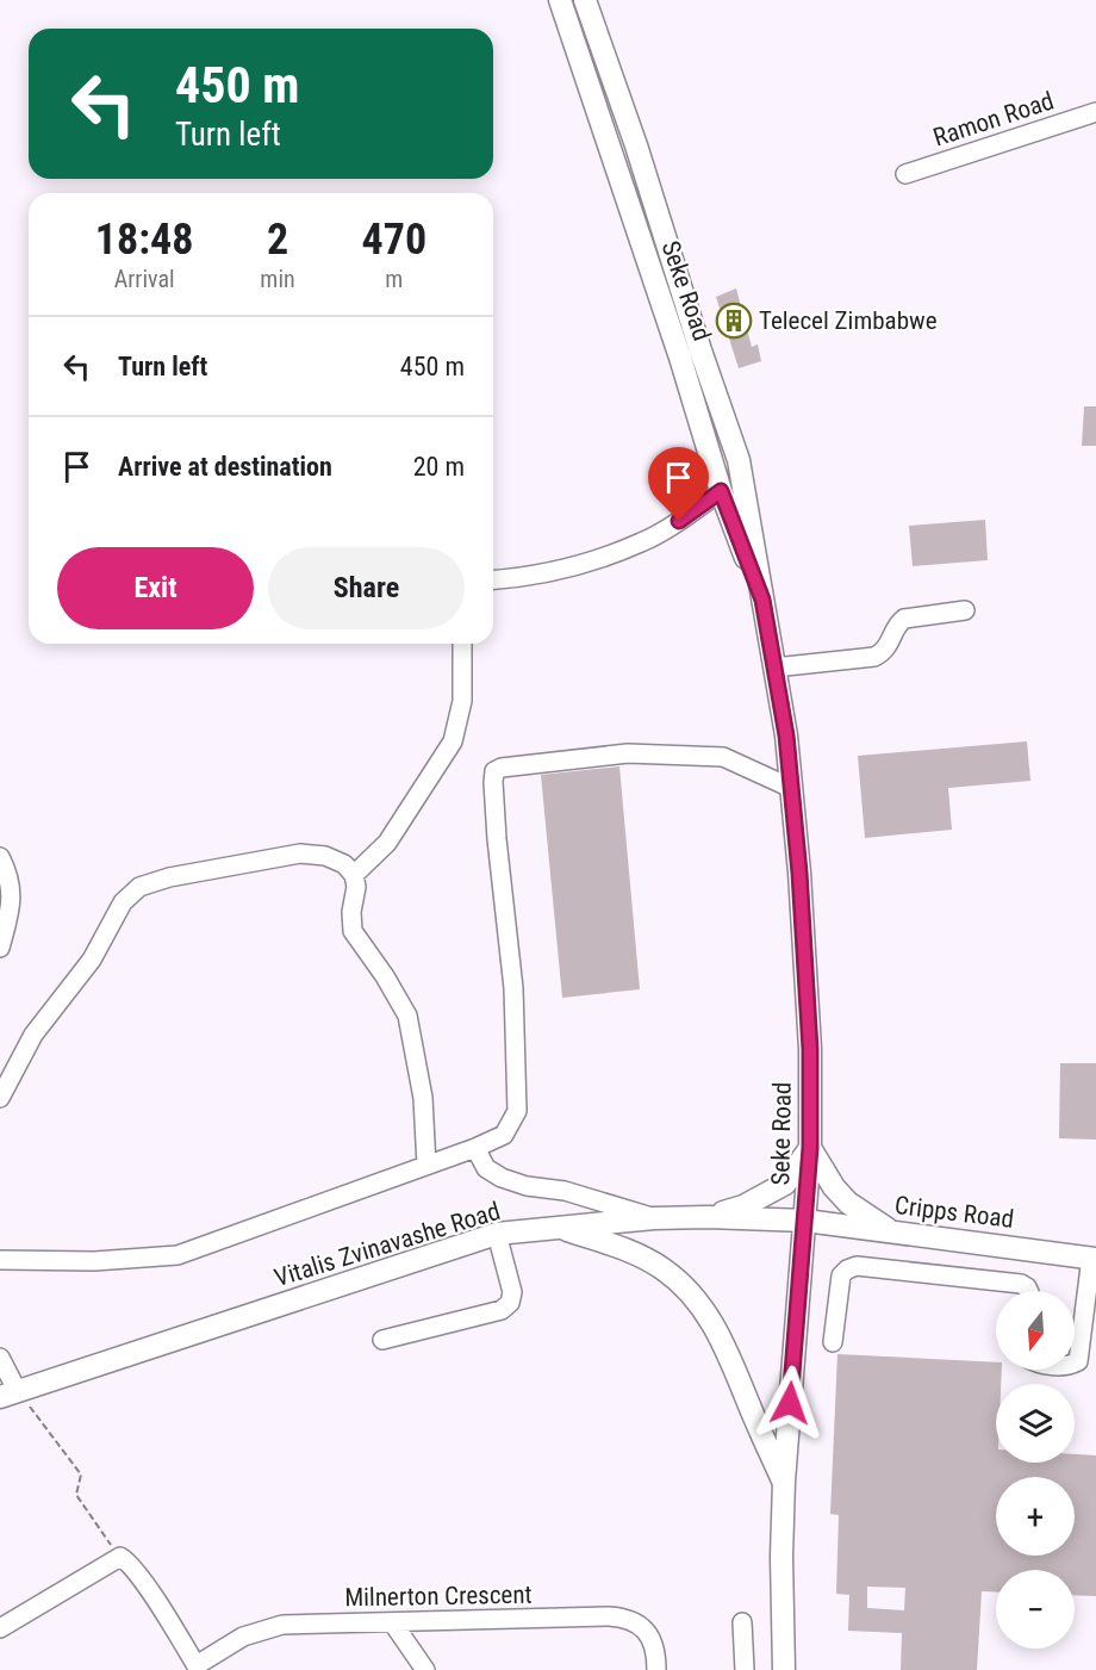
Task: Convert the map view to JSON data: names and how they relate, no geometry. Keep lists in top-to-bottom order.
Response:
{
  "streets": {
    "main road": ["Seke Road", "Cripps Road", "Vitalis Zvinavashe Road"],
    "street": ["Ramon Road", "Milnerton Crescent"]
  },
  "crossings": [
    ["Seke Road", "Cripps Road"],
    ["Seke Road", "Vitalis Zvinavashe Road"],
    ["Cripps Road", "Vitalis Zvinavashe Road"]
  ],
  "places": {
    "building": ["Telecel Zimbabwe"]
  },
  "north": "bottom",
  "page": {
    "turn": ["450 m", "Turn left"],
    "eta": [
      "18:48",
      "Arrival",
      "2",
      "min",
      "470",
      "m"
    ],
    "list": [
      {
        "name": "Turn left",
        "value": "450 m"
      },
      {
        "name": "Arrive at destination",
        "value": "20 m"
      }
    ],
    "buttons": ["Exit", "Share"],
    "map_buttons": ["+", "−"]
  }
}
